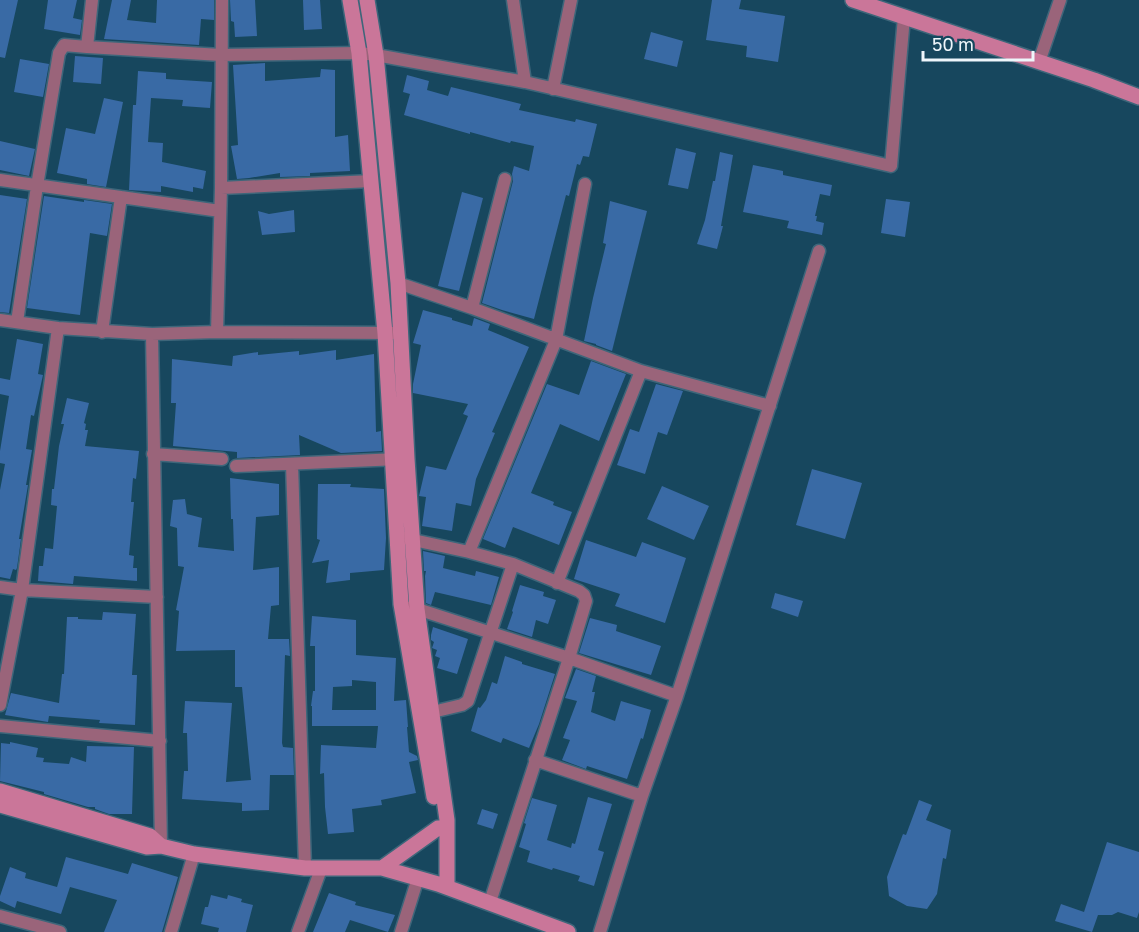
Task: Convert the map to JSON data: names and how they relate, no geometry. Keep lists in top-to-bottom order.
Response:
{
  "scale_bar": "50 m"
}
